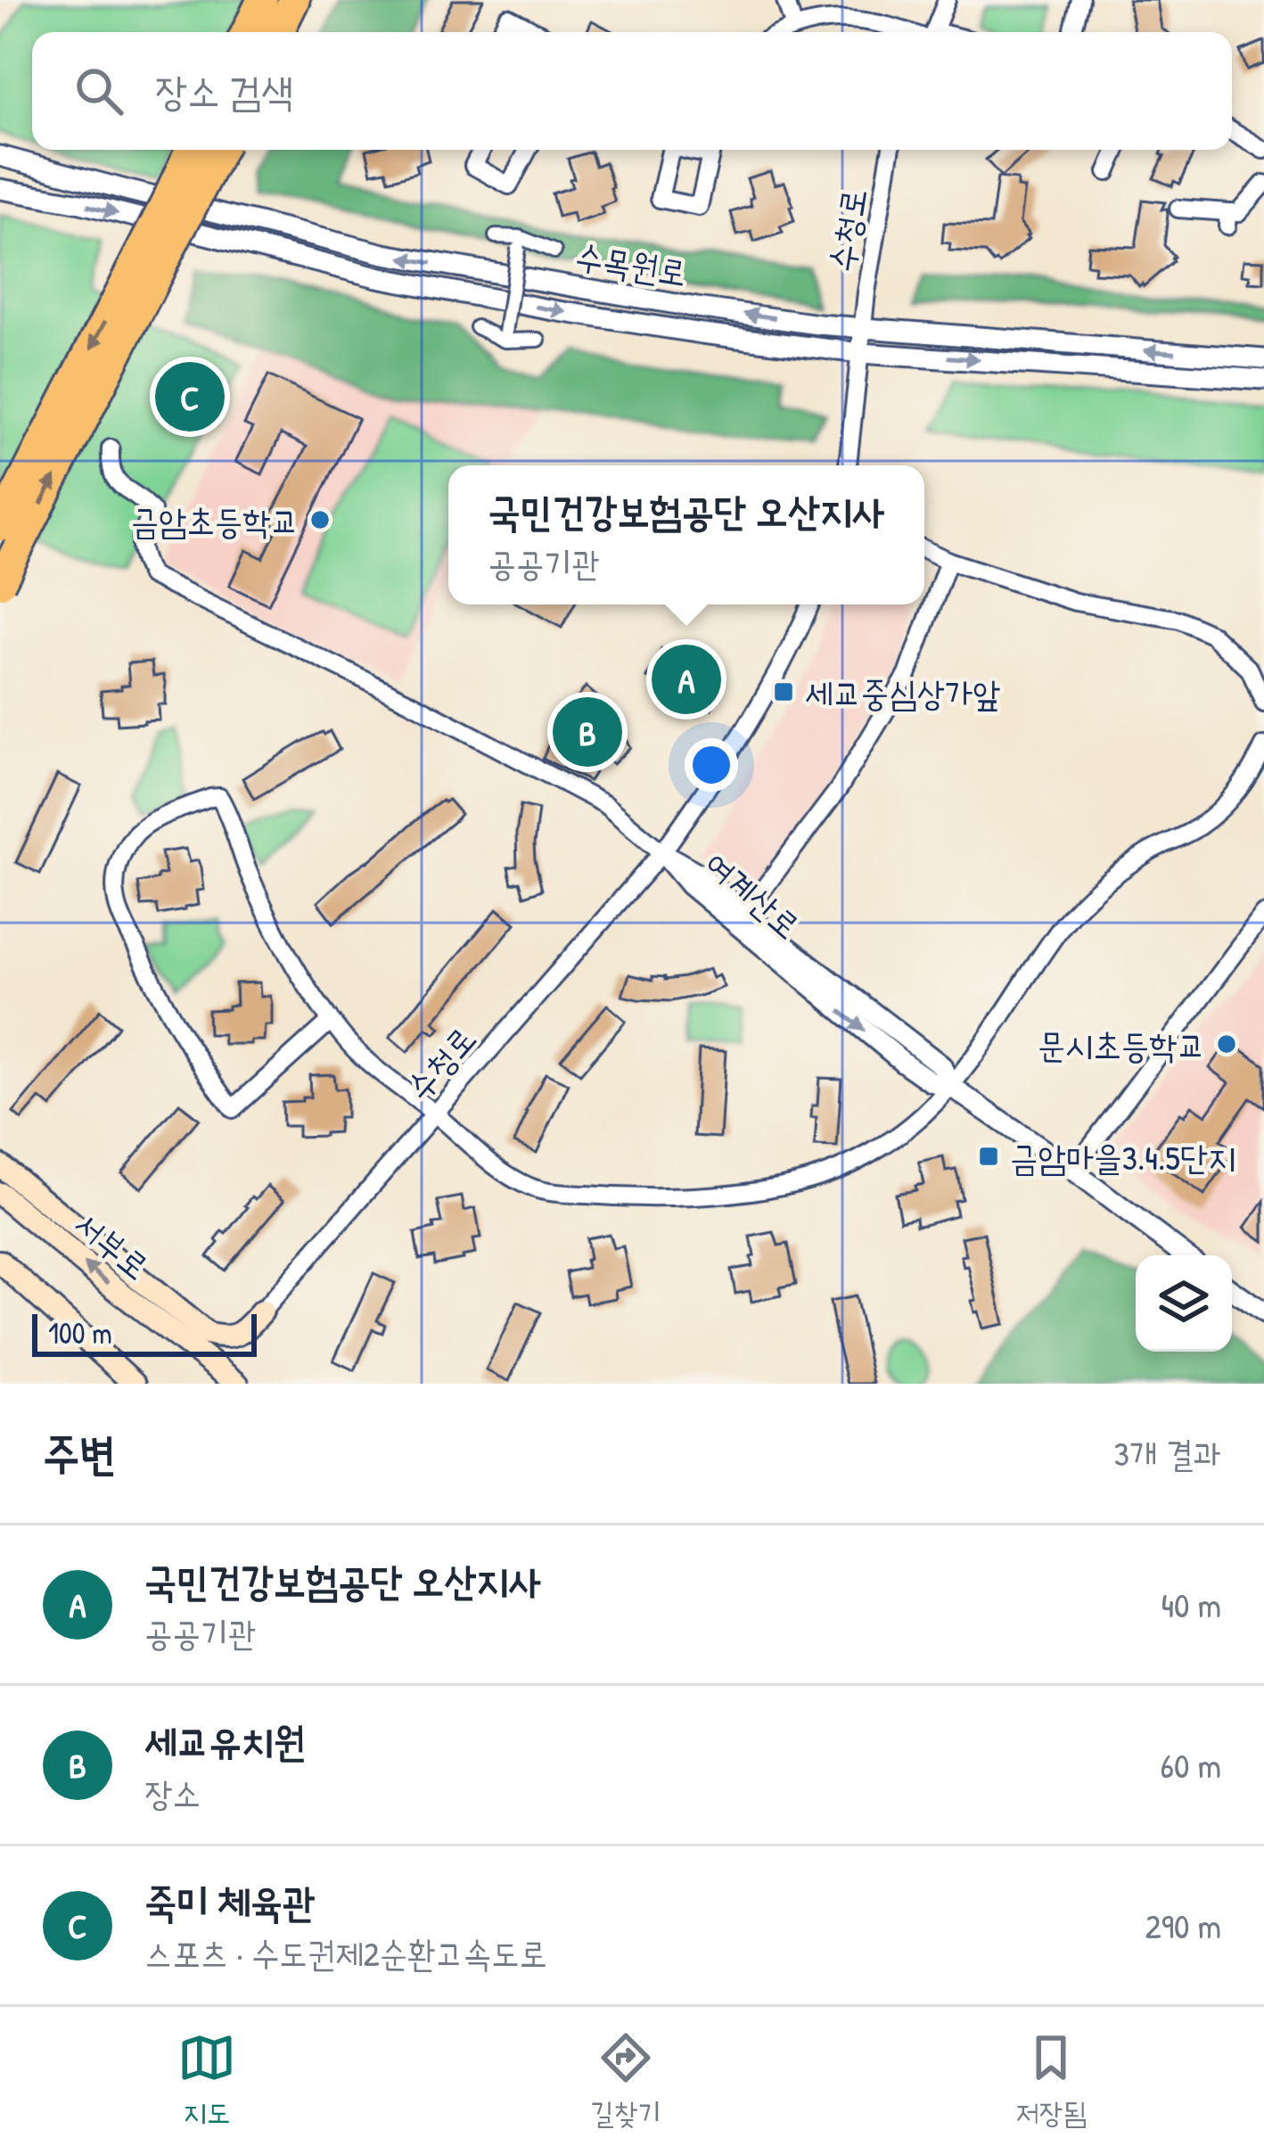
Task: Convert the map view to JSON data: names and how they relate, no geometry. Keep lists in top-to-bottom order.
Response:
{
  "streets": {
    "main road": ["서부로"],
    "street": ["수청로", "수목원로", "여계산로"]
  },
  "crossings": [
    ["수청로", "수목원로"],
    ["수청로", "여계산로"]
  ],
  "places": {
    "other": ["금암초등학교", "문시초등학교"],
    "transit": ["세교중심상가앞", "금암마을3.4.5단지"]
  },
  "scale_bar": "100 m",
  "page": {
    "search": "장소 검색",
    "pins": ["C", "A", "B"],
    "popup": ["국민건강보험공단 오산지사", "공공기관"],
    "scale": "100 m",
    "heading": ["주변", "3개 결과"],
    "list": [
      {
        "mark": "A",
        "name": "국민건강보험공단 오산지사",
        "note": "공공기관",
        "value": "40 m"
      },
      {
        "mark": "B",
        "name": "세교유치원",
        "note": "장소",
        "value": "60 m"
      },
      {
        "mark": "C",
        "name": "죽미 체육관",
        "note": "스포츠 · 수도권제2순환고속도로",
        "value": "290 m"
      }
    ],
    "nav": ["지도", "길찾기", "저장됨"]
  }
}
